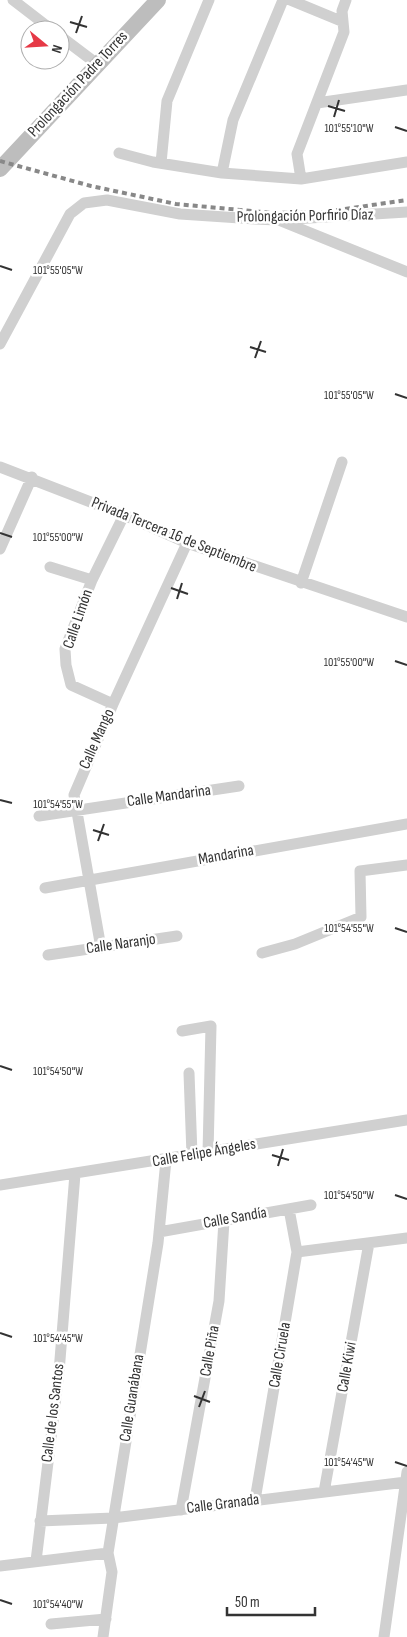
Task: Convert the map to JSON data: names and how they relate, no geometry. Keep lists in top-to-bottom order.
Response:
{
  "streets": {
    "street": [
      "Prolongación Padre Torres",
      "Prolongación Porfirio Díaz",
      "Privada Tercera 16 de Septiembre",
      "Calle Limón",
      "Calle Mango",
      "Calle Mandarina",
      "Mandarina",
      "Calle Naranjo",
      "Calle Felipe Ángeles",
      "Calle Sandía",
      "Calle Piña",
      "Calle Ciruela",
      "Calle Kiwi",
      "Calle Guanábana",
      "Calle de los Santos",
      "Calle Granada"
    ]
  },
  "crossings": [
    ["Privada Tercera 16 de Septiembre", "Calle Limón"],
    ["Privada Tercera 16 de Septiembre", "Calle Mango"],
    ["Calle Limón", "Calle Mango"],
    ["Calle Mango", "Calle Mandarina"],
    ["Calle Mango", "Mandarina"],
    ["Calle Mango", "Calle Naranjo"],
    ["Calle Felipe Ángeles", "Calle Guanábana"],
    ["Calle Felipe Ángeles", "Calle de los Santos"],
    ["Calle Sandía", "Calle Piña"],
    ["Calle Sandía", "Calle Ciruela"],
    ["Calle Sandía", "Calle Guanábana"],
    ["Calle Piña", "Calle Granada"],
    ["Calle Ciruela", "Calle Granada"],
    ["Calle Kiwi", "Calle Granada"],
    ["Calle Guanábana", "Calle Granada"],
    ["Calle de los Santos", "Calle Granada"]
  ],
  "scale_bar": "50 m",
  "north": "right",
  "coordinates": [
    "101°55'10\"W",
    "101°55'05\"W",
    "101°55'00\"W",
    "101°54'55\"W",
    "101°54'50\"W",
    "101°54'45\"W",
    "101°54'40\"W"
  ]
}
